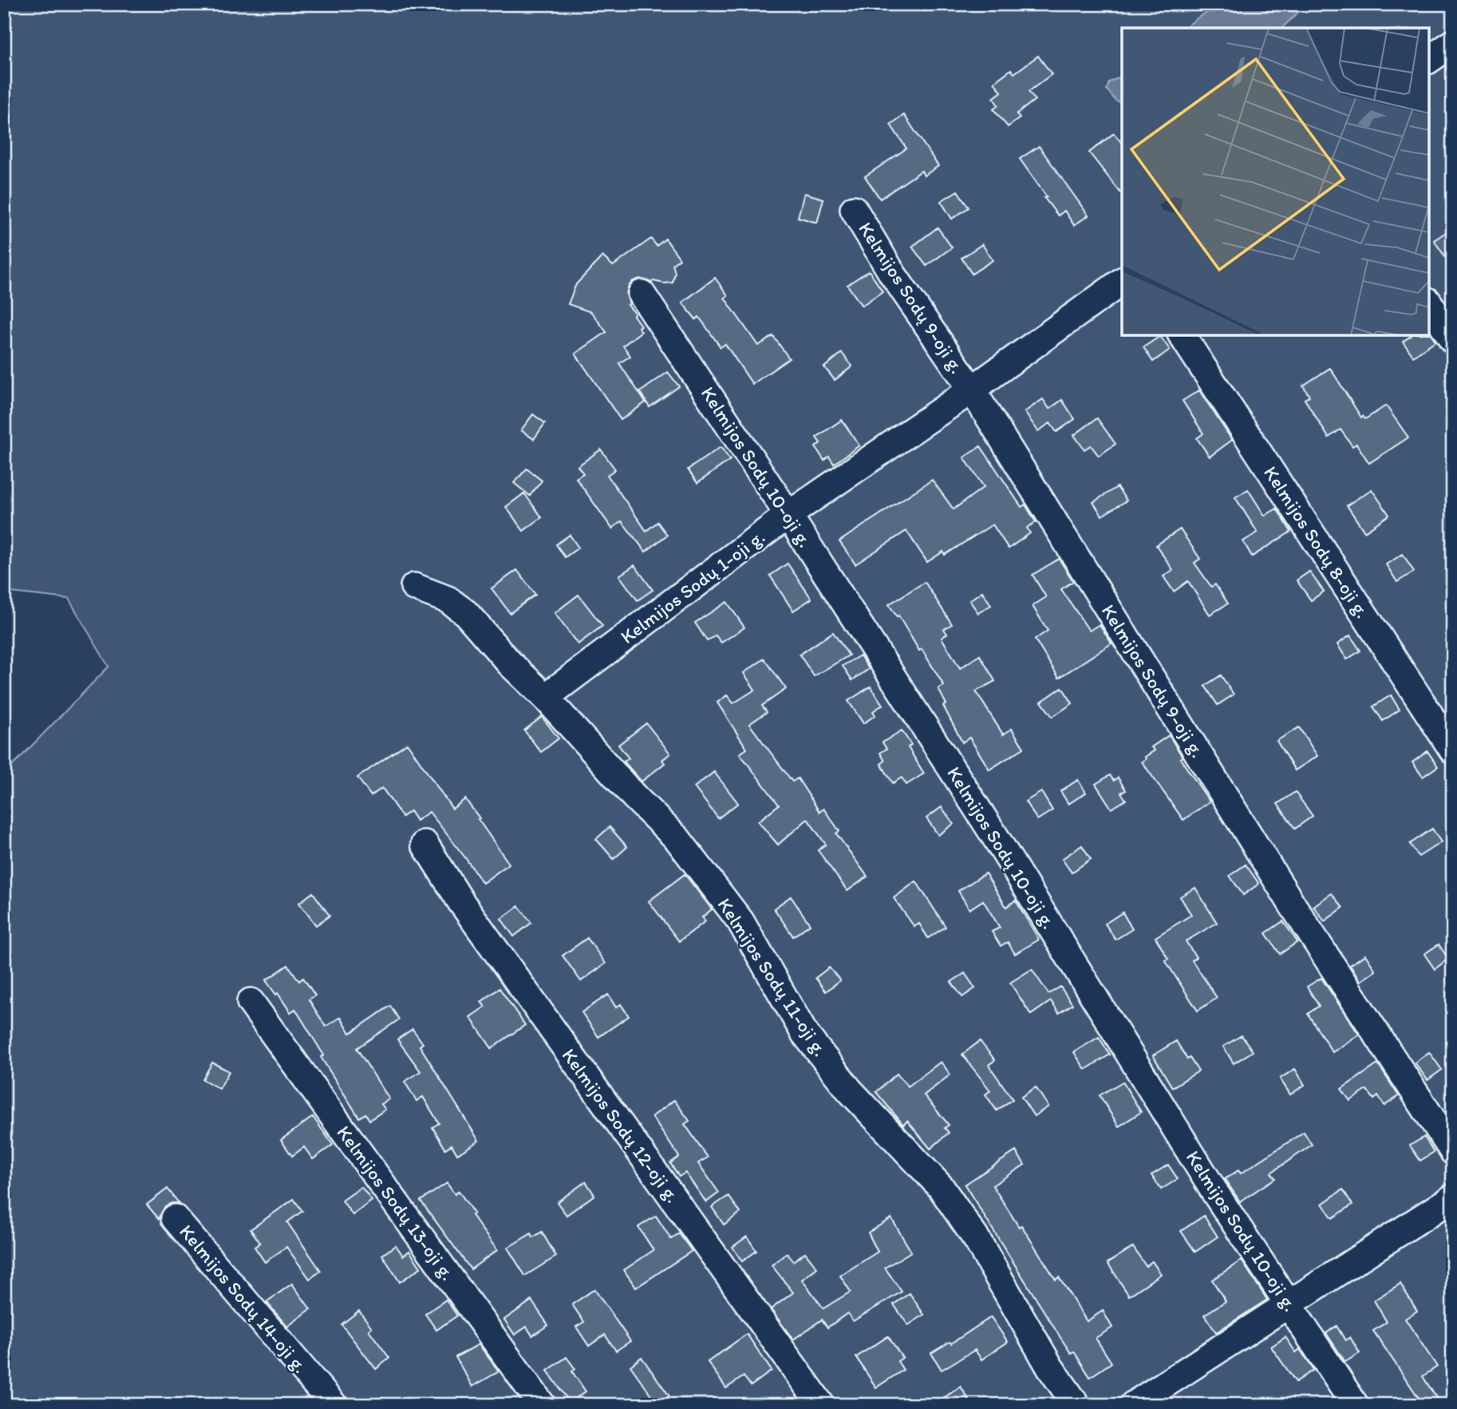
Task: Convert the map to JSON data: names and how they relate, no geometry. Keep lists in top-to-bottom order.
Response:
{
  "streets": {
    "street": [
      "Kelmijos Sodų 9-oji g.",
      "Kelmijos Sodų 10-oji g.",
      "Kelmijos Sodų 8-oji g.",
      "Kelmijos Sodų 1-oji g.",
      "Kelmijos Sodų 11-oji g.",
      "Kelmijos Sodų 12-oji g.",
      "Kelmijos Sodų 13-oji g.",
      "Kelmijos Sodų 14-oji g."
    ]
  },
  "crossings": [
    ["Kelmijos Sodų 9-oji g.", "Kelmijos Sodų 1-oji g."],
    ["Kelmijos Sodų 10-oji g.", "Kelmijos Sodų 1-oji g."],
    ["Kelmijos Sodų 1-oji g.", "Kelmijos Sodų 11-oji g."]
  ]
}
